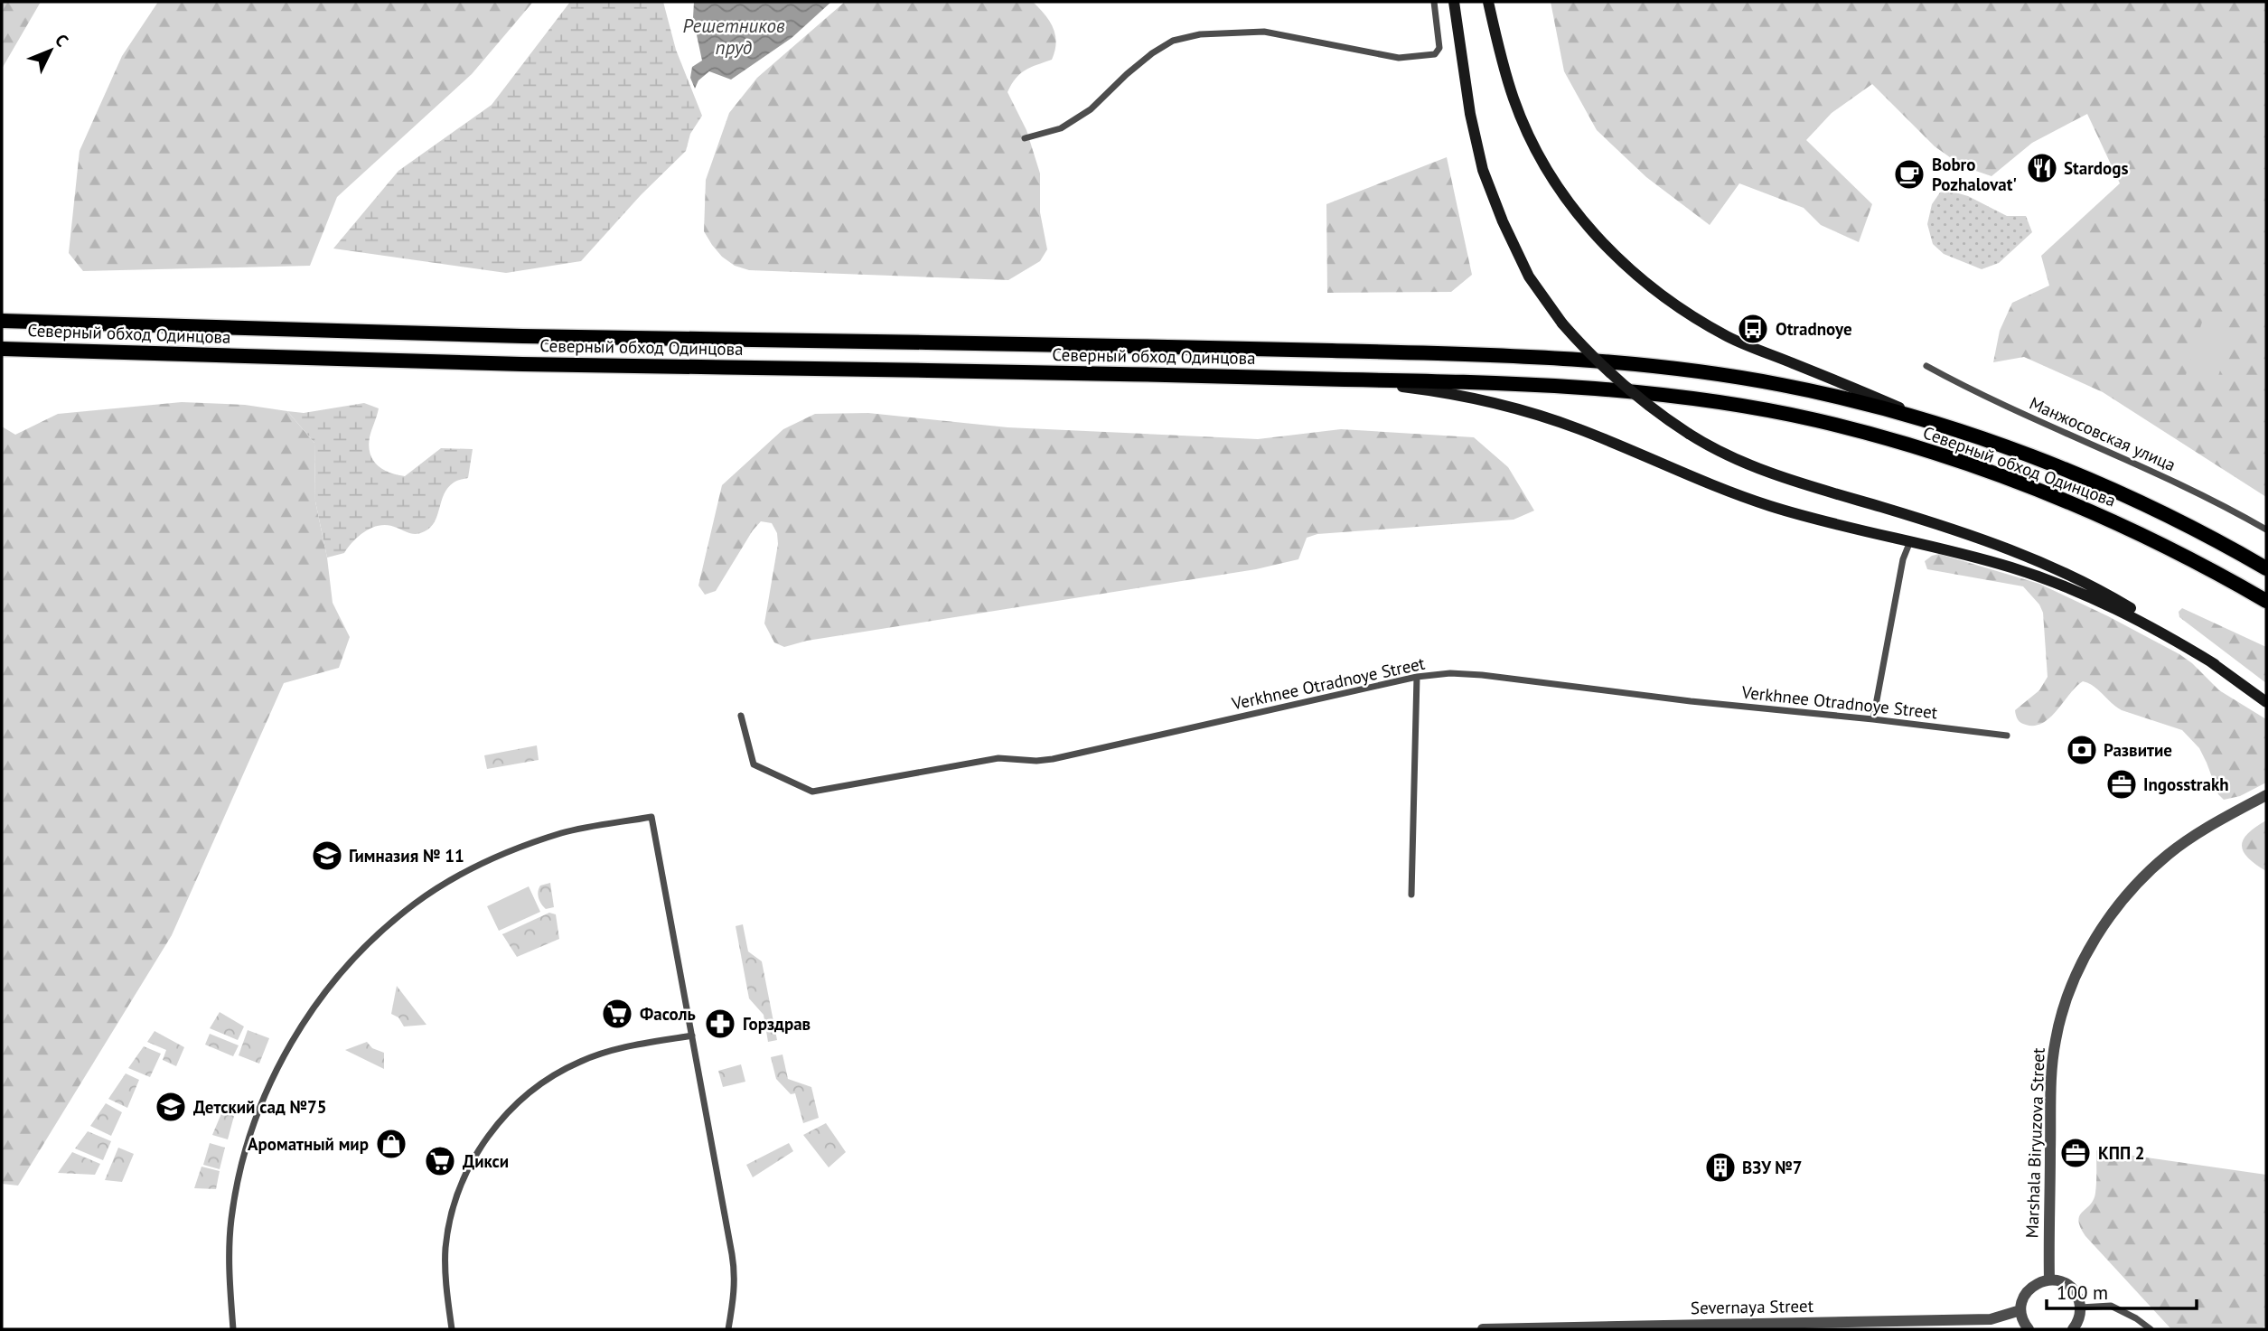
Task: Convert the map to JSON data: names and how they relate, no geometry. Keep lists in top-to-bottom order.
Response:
{
  "streets": {
    "highway": ["Северный обход Одинцова"],
    "street": [
      "Манжосовская улица",
      "Verkhnee Otradnoye Street",
      "Marshala Biryuzova Street",
      "Severnaya Street"
    ]
  },
  "water": ["Решетников пруд"],
  "places": {
    "restaurant": ["Stardogs"],
    "cafe": ["Bobro Pozhalovat'"],
    "bus stop": ["Otradnoye"],
    "bank": ["Развитие"],
    "office": ["Ingosstrakh", "КПП 2"],
    "school or university": ["Гимназия № 11", "Детский сад №75"],
    "supermarket": ["Фасоль", "Дикси"],
    "pharmacy": ["Горздрав"],
    "shop": ["Ароматный мир"],
    "building": ["ВЗУ №7"]
  },
  "scale_bar": "100 m",
  "north": "top right"
}
